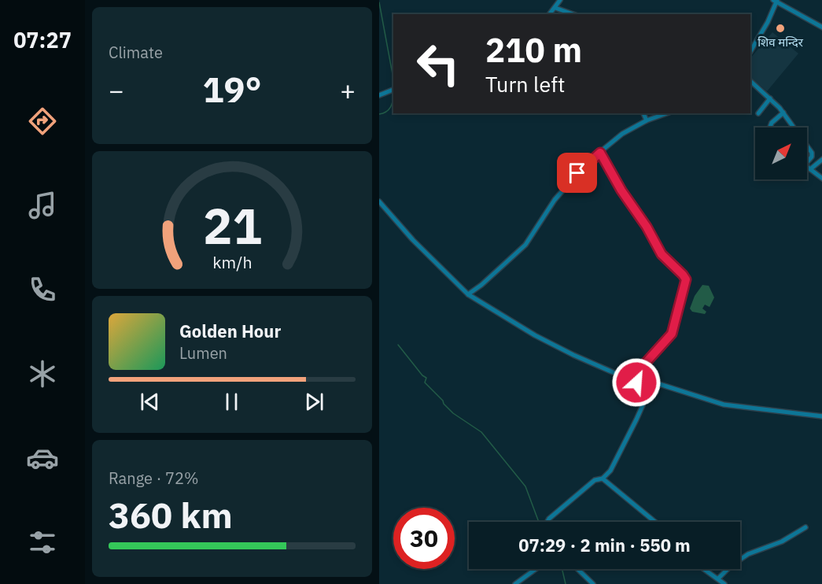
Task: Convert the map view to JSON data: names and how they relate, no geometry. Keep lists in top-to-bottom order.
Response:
{
  "places": ["शिव मन्दिर"],
  "north": "top right",
  "page": {
    "tabs": "07:27",
    "tile": [
      "Climate",
      ["Range · 72%", "360 km"]
    ],
    "turn": ["210 m", "Turn left"],
    "heat": ["−", "19°", "+"],
    "song": ["Golden Hour", "Lumen"],
    "limit": "30",
    "trip": "07:29 · 2 min · 550 m",
    "gauge": ["21", "km/h"]
  }
}
